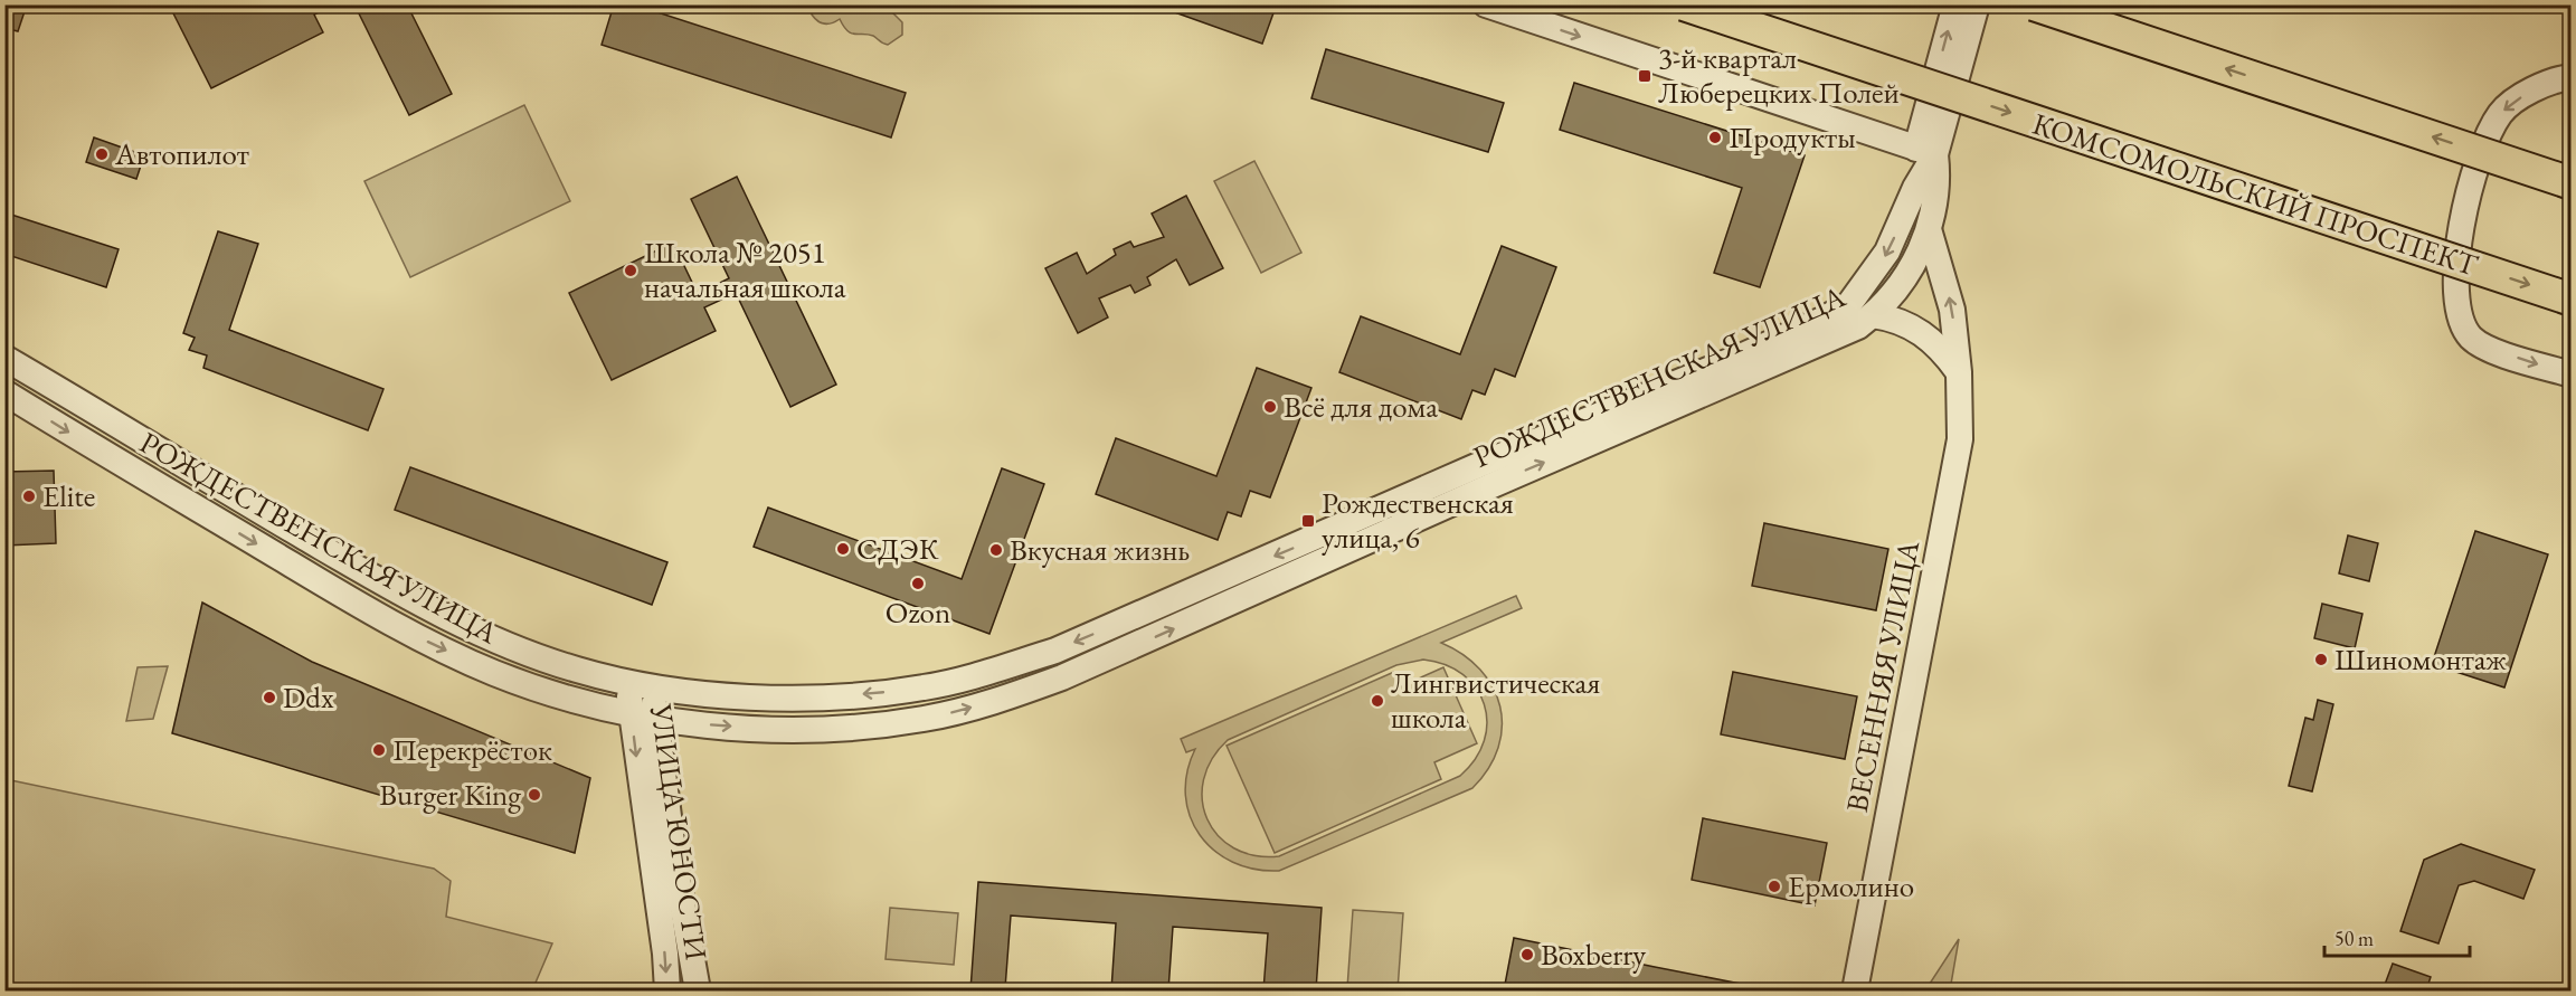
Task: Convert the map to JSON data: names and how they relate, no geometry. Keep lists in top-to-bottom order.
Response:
{
  "streets": {
    "main road": ["КОМСОМОЛЬСКИЙ ПРОСПЕКТ"],
    "street": ["РОЖДЕСТВЕНСКАЯ УЛИЦА", "ВЕСЕННЯЯ УЛИЦА", "УЛИЦА ЮНОСТИ"]
  },
  "crossings": [
    ["РОЖДЕСТВЕНСКАЯ УЛИЦА", "ВЕСЕННЯЯ УЛИЦА"],
    ["РОЖДЕСТВЕНСКАЯ УЛИЦА", "УЛИЦА ЮНОСТИ"]
  ],
  "places": {
    "transit": ["3-й квартал Люберецких Полей", "Рождественская улица, 6"],
    "other": [
      "Продукты",
      "Автопилот",
      "Школа № 2051 начальная школа",
      "Всё для дома",
      "Elite",
      "СДЭК",
      "Вкусная жизнь",
      "Ozon",
      "Шиномонтаж",
      "Ddx",
      "Лингвистическая школа",
      "Перекрёсток",
      "Burger King",
      "Ермолино",
      "Boxberry"
    ]
  },
  "scale_bar": "50 m"
}
